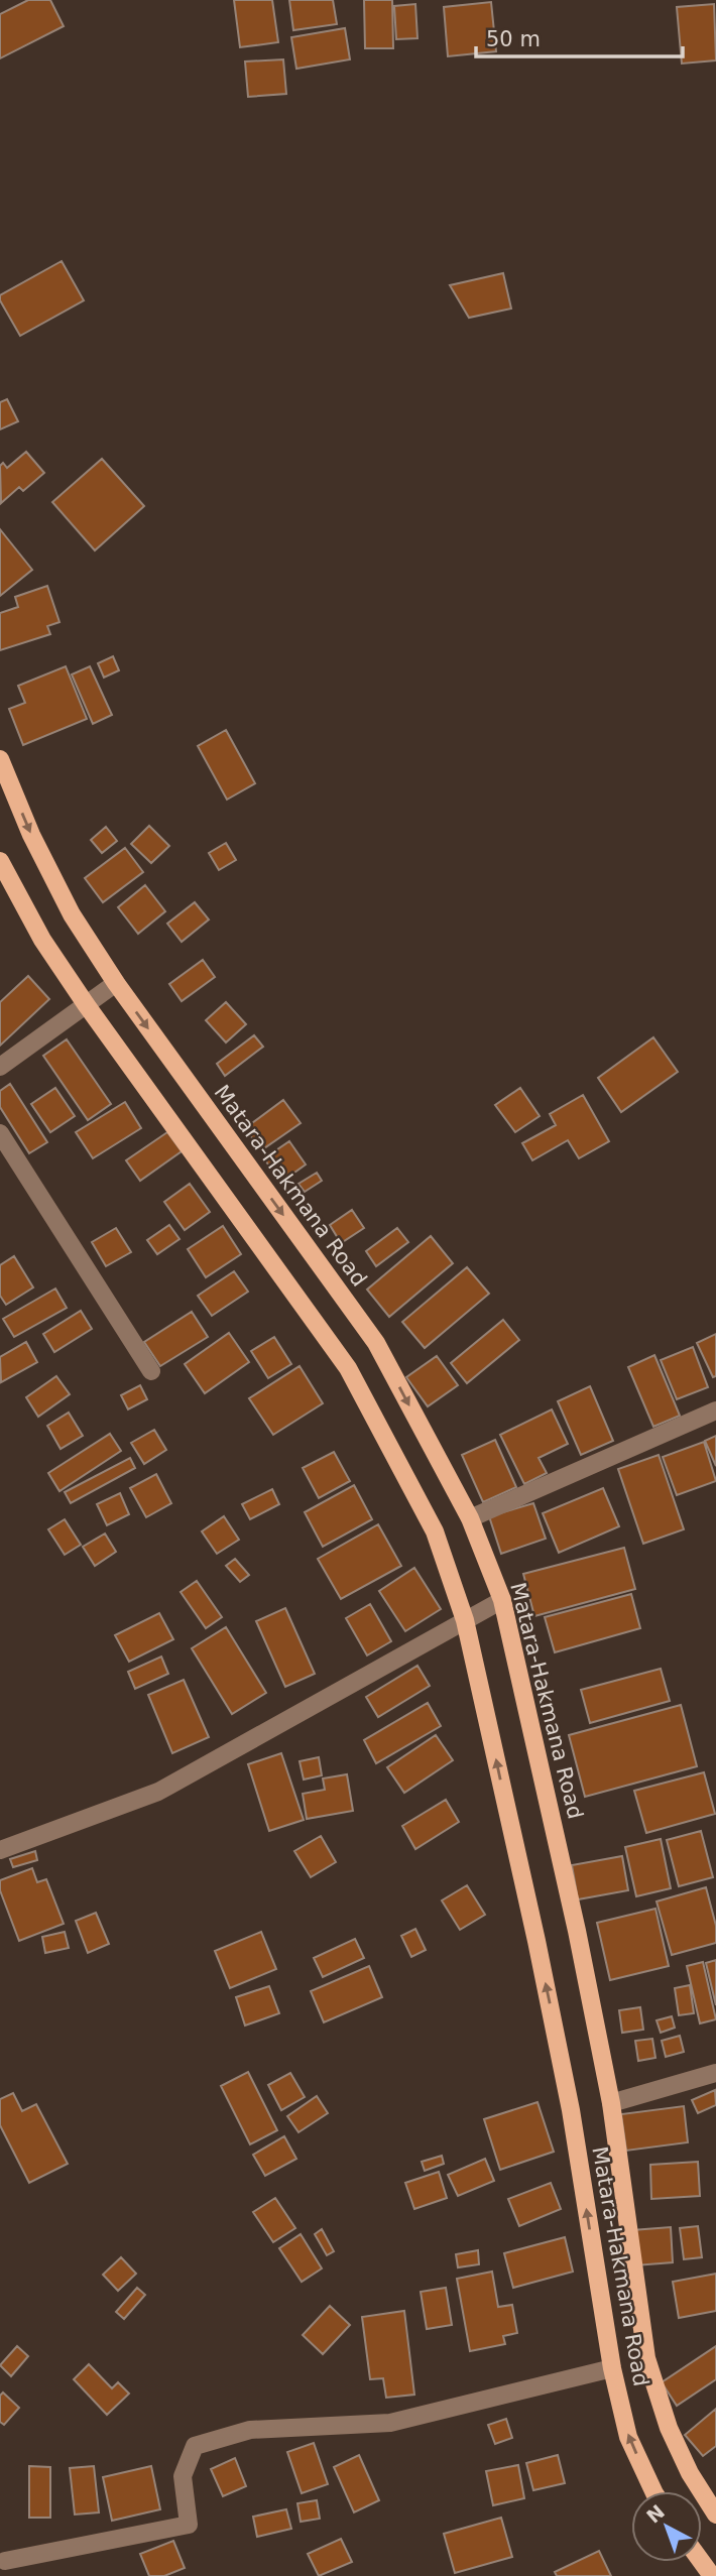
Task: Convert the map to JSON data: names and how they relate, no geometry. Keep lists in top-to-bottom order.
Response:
{
  "streets": {
    "main road": ["Matara-Hakmana Road"]
  },
  "scale_bar": "50 m",
  "north": "top left"
}
